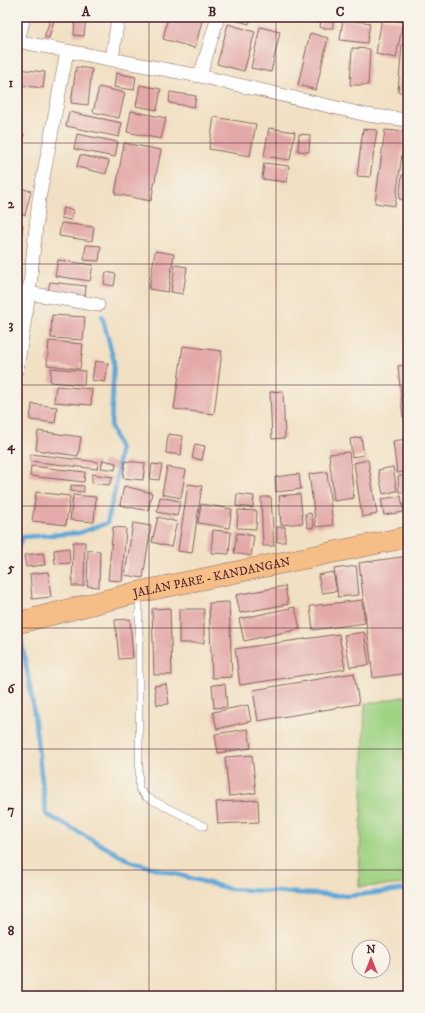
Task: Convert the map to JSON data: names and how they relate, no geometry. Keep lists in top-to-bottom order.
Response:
{
  "streets": {
    "main road": ["JALAN PARE - KANDANGAN"]
  },
  "north": "top",
  "grid": {
    "columns": ["A", "B", "C"],
    "rows": [
      "1",
      "2",
      "3",
      "4",
      "5",
      "6",
      "7",
      "8"
    ]
  }
}
